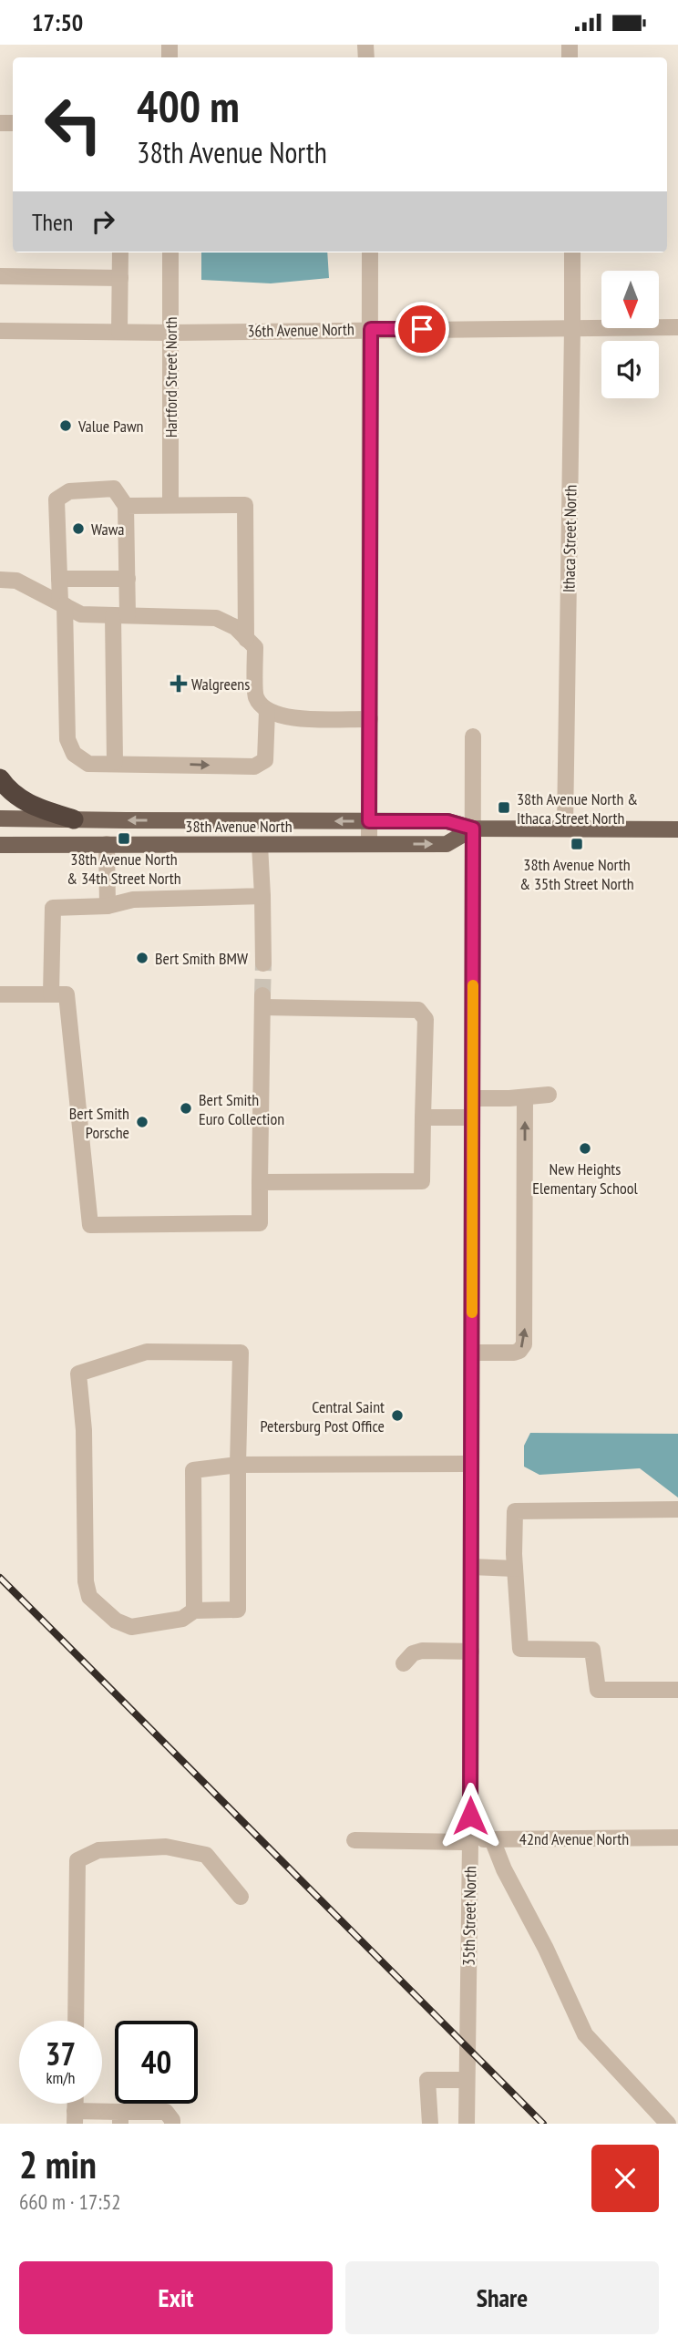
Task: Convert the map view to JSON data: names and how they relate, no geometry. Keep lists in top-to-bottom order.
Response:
{
  "streets": {
    "main road": ["38th Avenue North"],
    "street": [
      "36th Avenue North",
      "Hartford Street North",
      "Ithaca Street North",
      "42nd Avenue North",
      "35th Street North"
    ]
  },
  "crossings": [
    ["36th Avenue North", "Hartford Street North"],
    ["36th Avenue North", "Ithaca Street North"],
    ["Ithaca Street North", "38th Avenue North"],
    ["38th Avenue North", "35th Street North"],
    ["42nd Avenue North", "35th Street North"]
  ],
  "places": {
    "other": [
      "Value Pawn",
      "Wawa",
      "Bert Smith BMW",
      "Bert Smith Euro Collection",
      "Bert Smith Porsche",
      "New Heights Elementary School",
      "Central Saint Petersburg Post Office"
    ],
    "health": ["Walgreens"],
    "transit": ["38th Avenue North & Ithaca Street North", "38th Avenue North & 34th Street North", "38th Avenue North & 35th Street North"]
  },
  "north": "bottom",
  "page": {
    "status": "17:50",
    "turn": ["400 m", "38th Avenue North"],
    "then": "Then",
    "speed": "37 km/h",
    "limit": "40",
    "heading": ["2 min", "660 m · 17:52"],
    "buttons": ["Exit", "Share"]
  }
}
